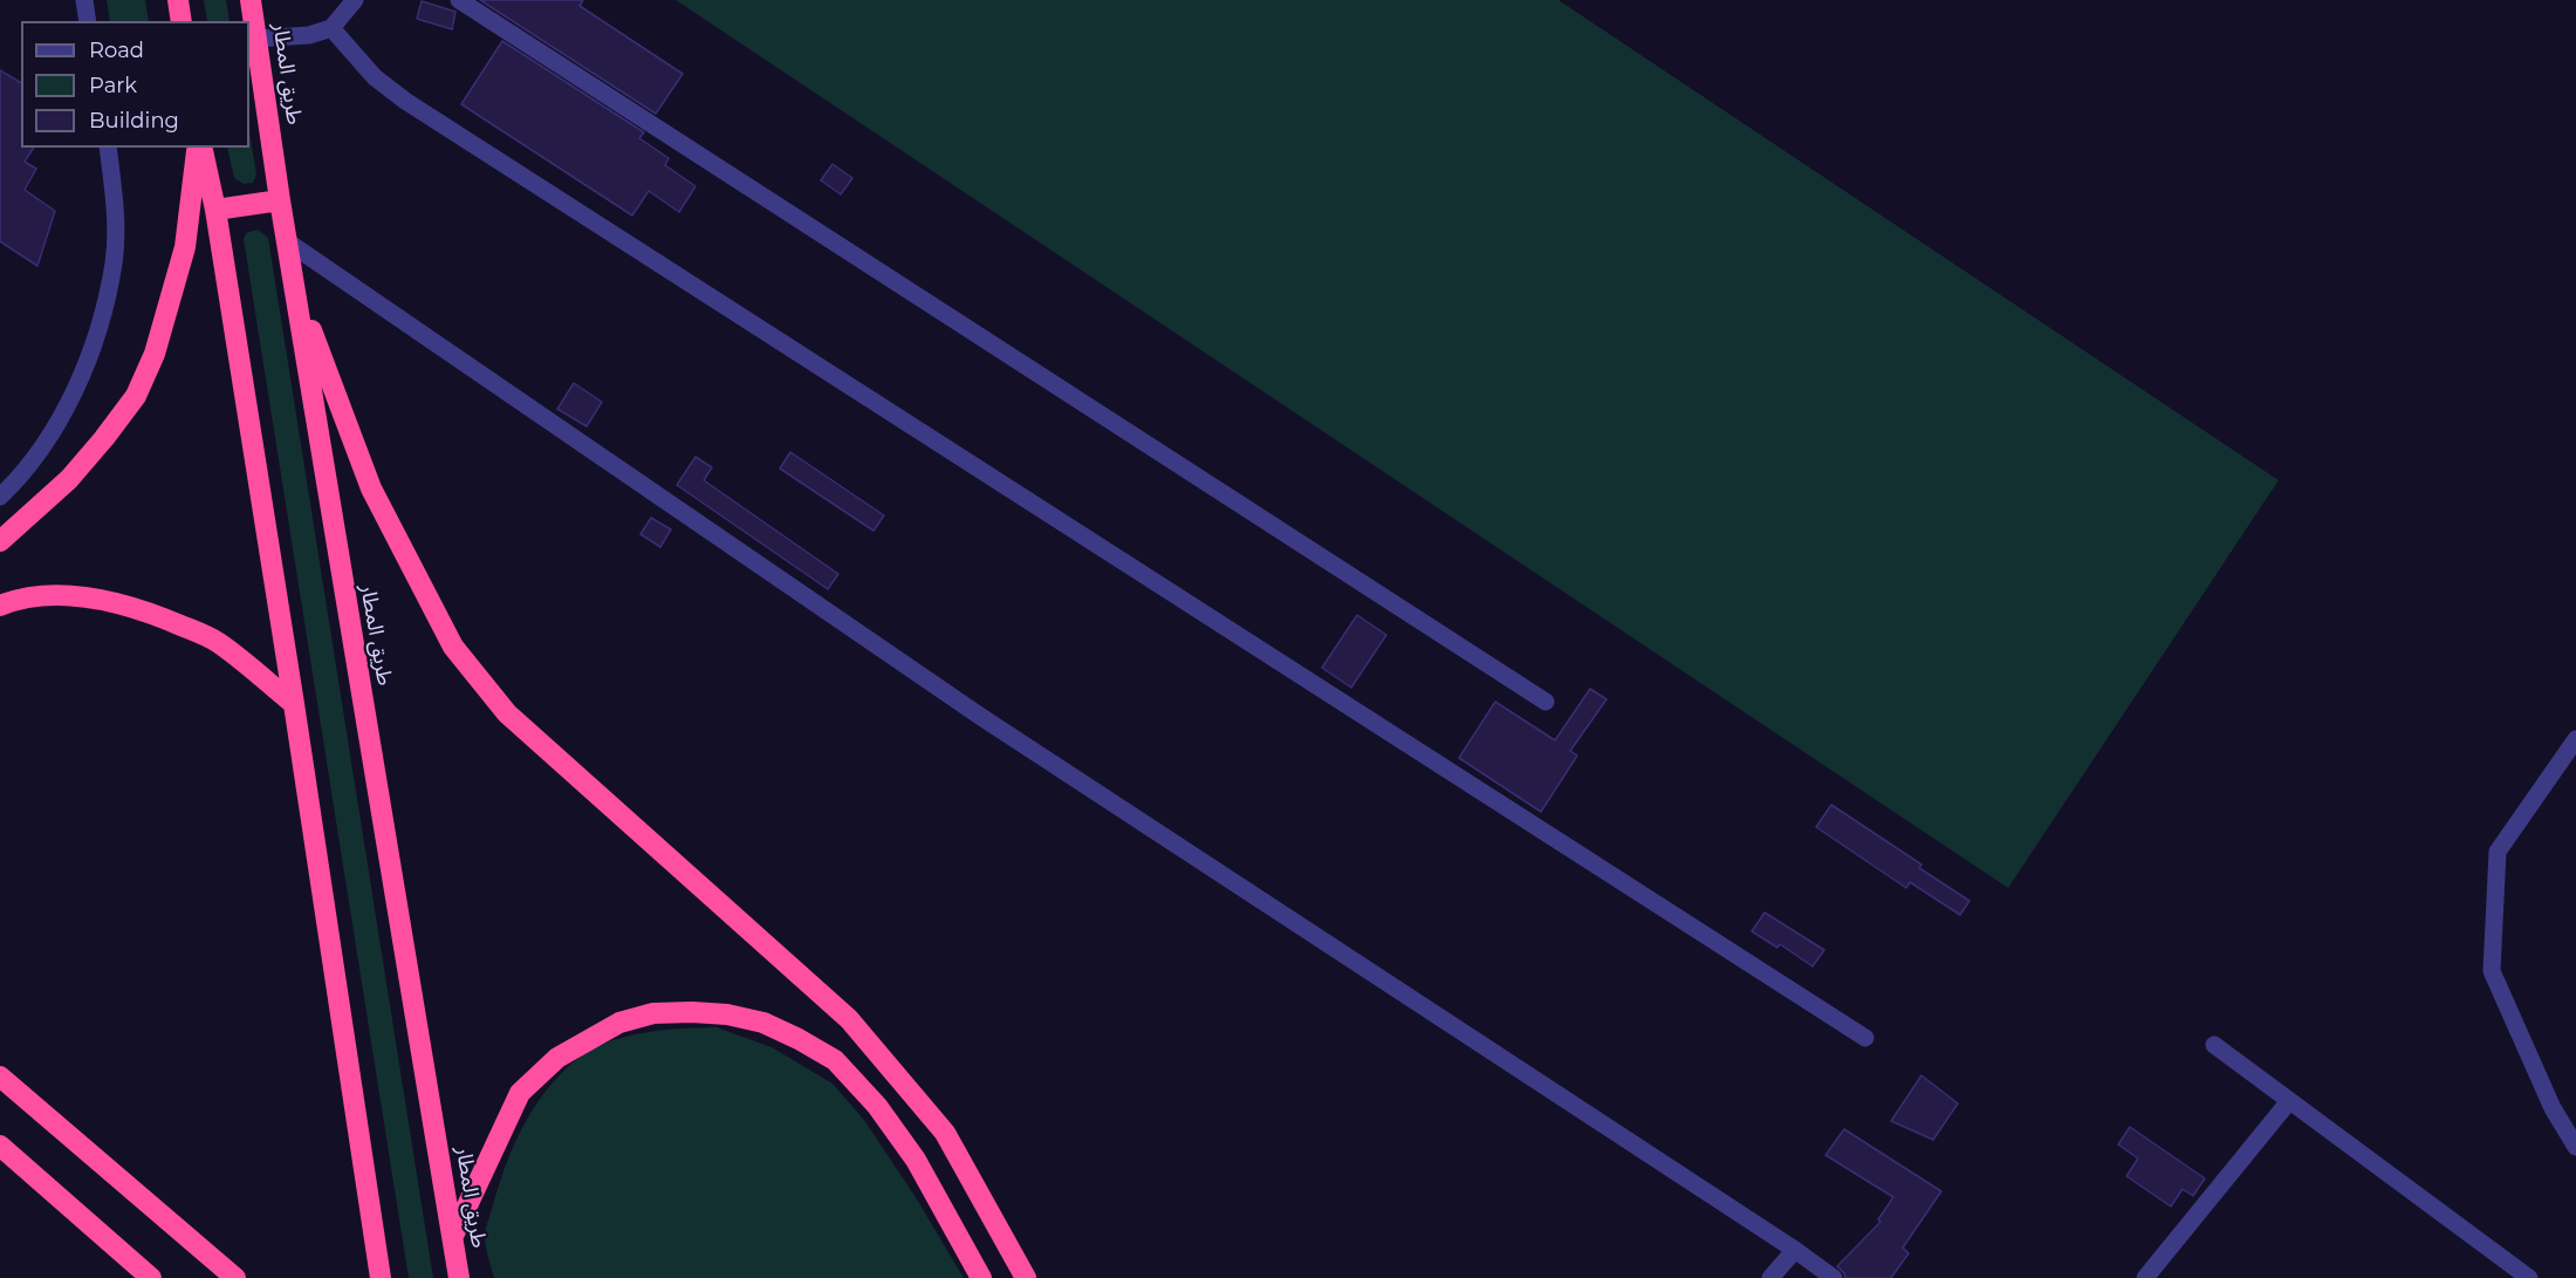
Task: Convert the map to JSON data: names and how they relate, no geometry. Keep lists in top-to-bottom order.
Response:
{
  "streets": {
    "highway": ["طريق المطار"]
  },
  "legend": ["Road", "Park", "Building"]
}
